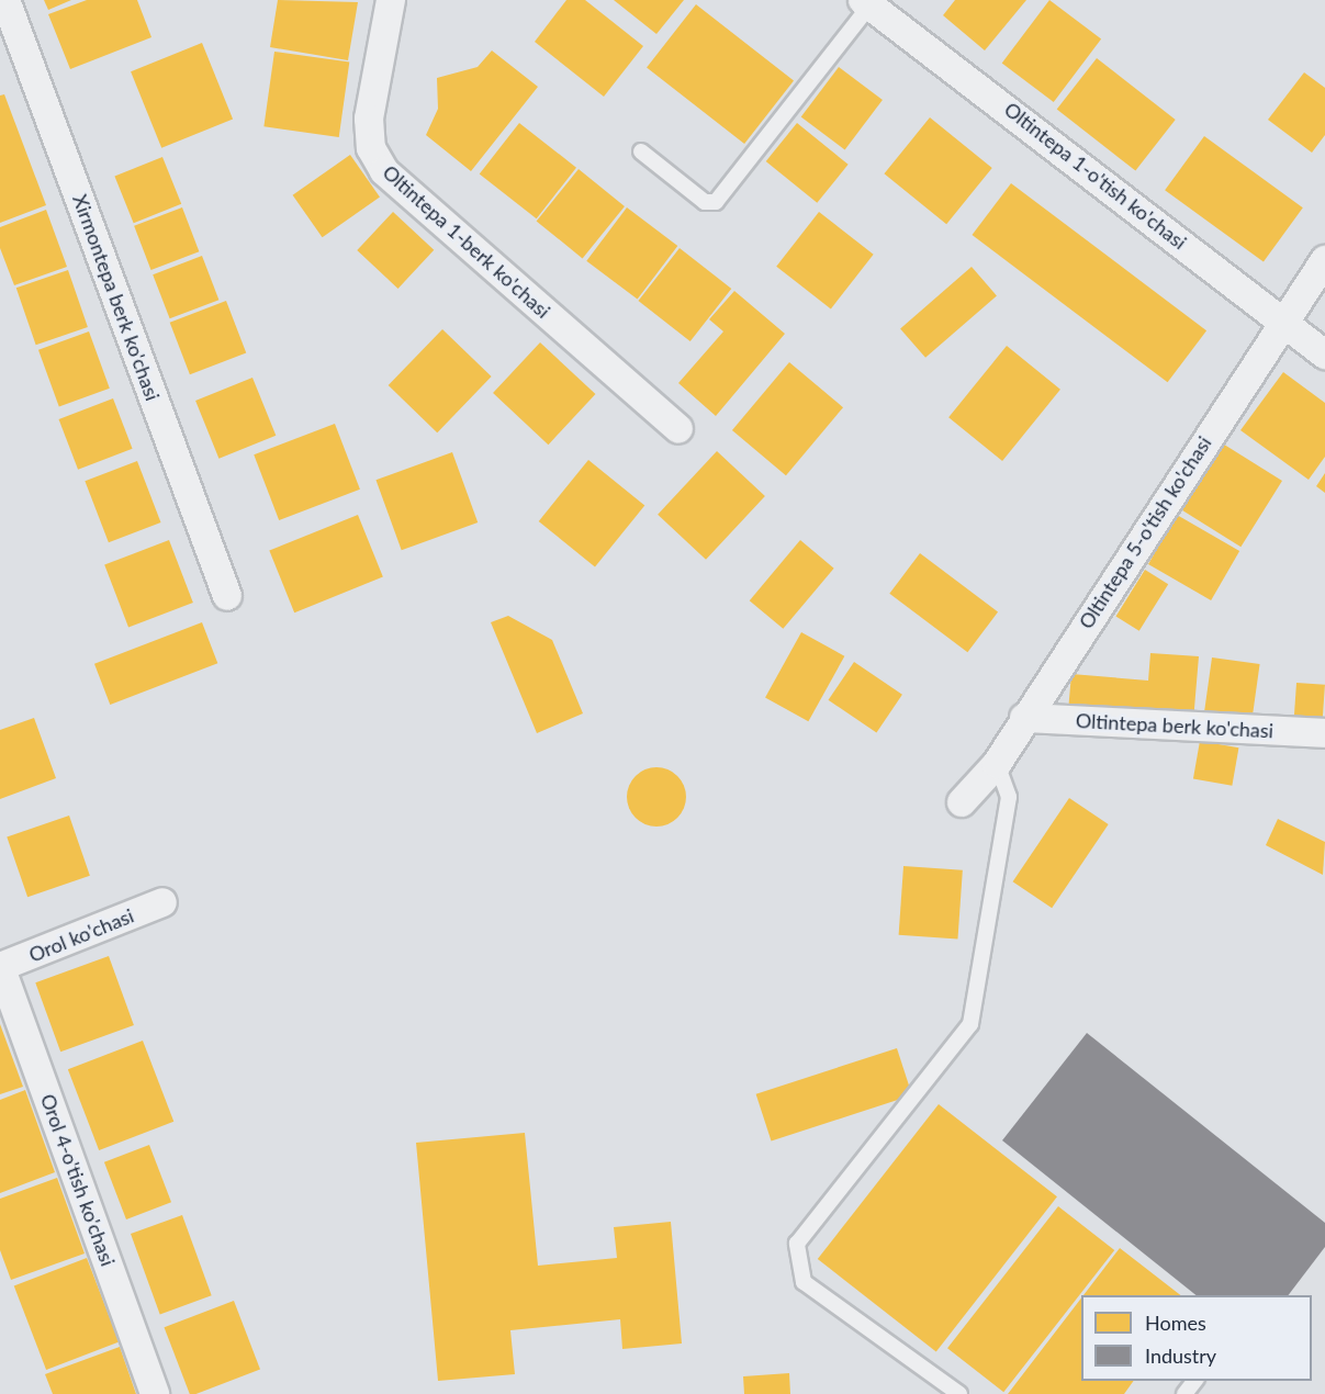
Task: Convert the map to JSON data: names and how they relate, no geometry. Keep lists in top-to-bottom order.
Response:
{
  "streets": {
    "street": [
      "Oltintepa 1-o'tish ko'chasi",
      "Oltintepa 1-berk ko'chasi",
      "Xirmontepa berk ko'chasi",
      "Oltintepa 5-o'tish ko'chasi",
      "Oltintepa berk ko'chasi",
      "Orol ko'chasi",
      "Orol 4-o'tish ko'chasi"
    ]
  },
  "crossings": [
    ["Oltintepa 1-o'tish ko'chasi", "Oltintepa 5-o'tish ko'chasi"],
    ["Oltintepa 5-o'tish ko'chasi", "Oltintepa berk ko'chasi"],
    ["Orol ko'chasi", "Orol 4-o'tish ko'chasi"]
  ],
  "legend": ["Homes", "Industry"]
}
